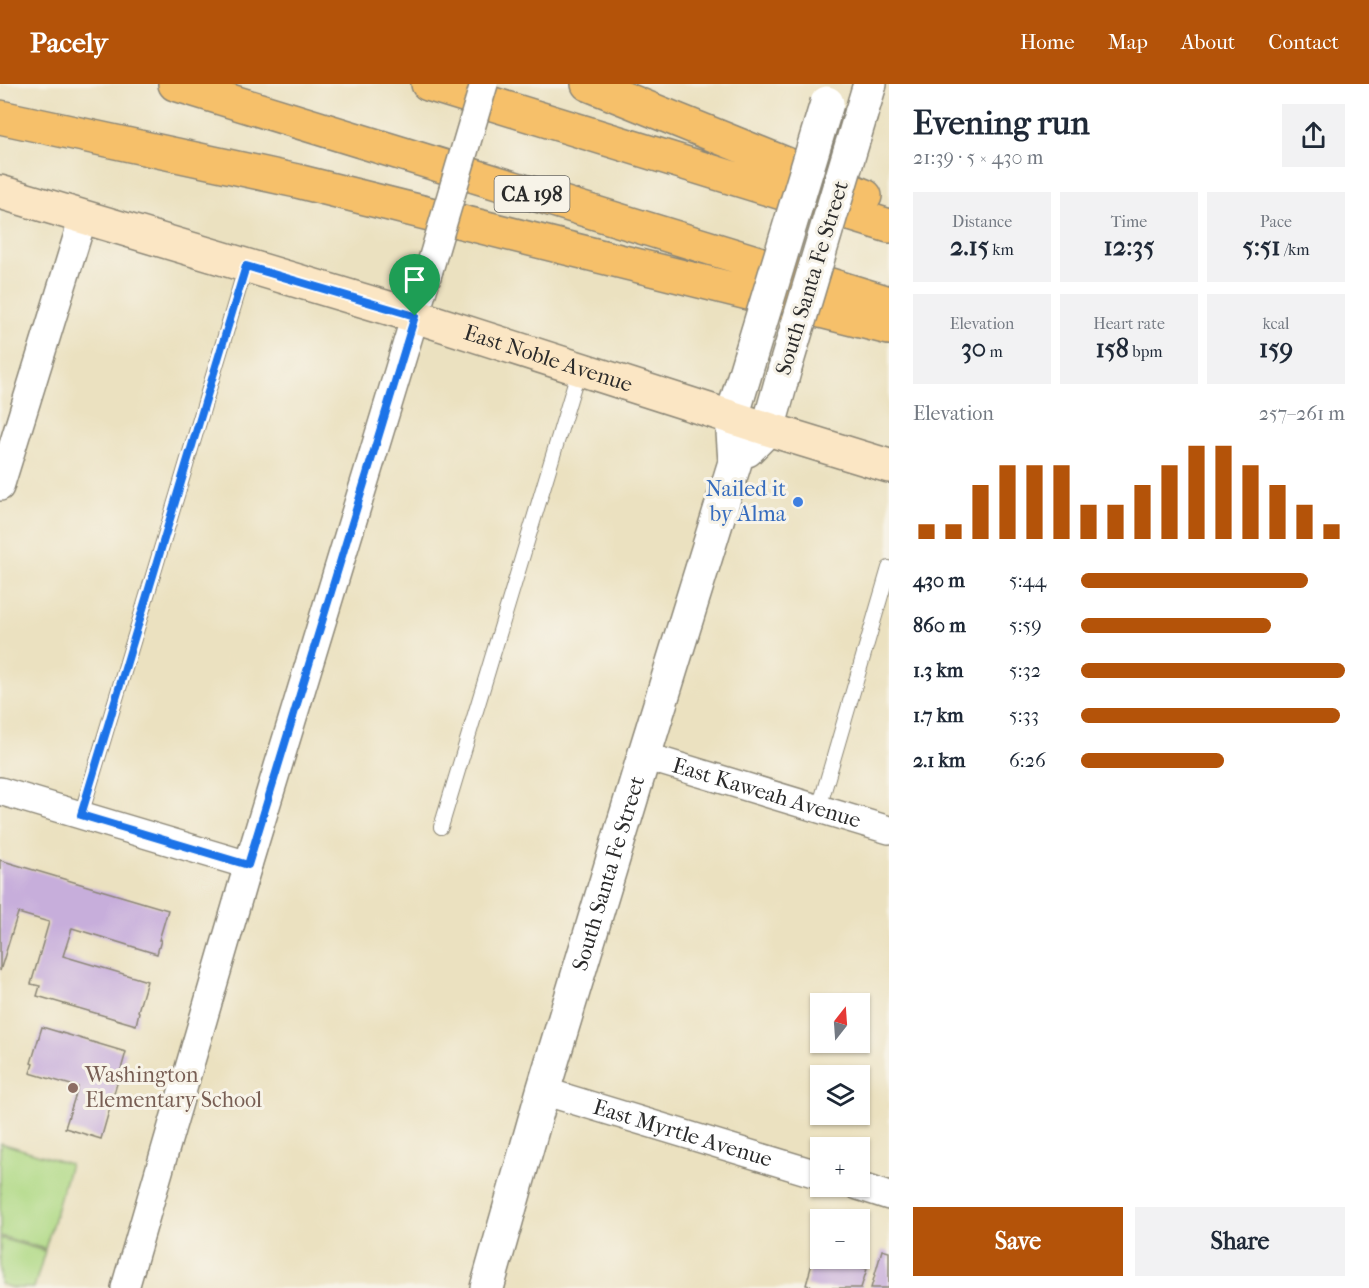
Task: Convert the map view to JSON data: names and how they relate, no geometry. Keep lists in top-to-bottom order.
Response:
{
  "streets": {
    "highway": ["CA 198"],
    "main road": ["East Noble Avenue"],
    "street": ["South Santa Fe Street", "East Kaweah Avenue", "East Myrtle Avenue"]
  },
  "crossings": [
    ["South Santa Fe Street", "East Noble Avenue"],
    ["South Santa Fe Street", "East Kaweah Avenue"],
    ["South Santa Fe Street", "East Myrtle Avenue"]
  ],
  "places": ["Nailed it by Alma", "Washington Elementary School"],
  "north": "top",
  "page": {
    "header": "Pacely",
    "nav": [
      "Home",
      "Map",
      "About",
      "Contact"
    ],
    "heading": ["Evening run", "21:39 · 5 × 430 m"],
    "stats": [
      ["Distance", "2.15 km"],
      ["Time", "12:35"],
      ["Pace", "5:51 /km"],
      ["Elevation", "30 m"],
      ["Heart rate", "158 bpm"],
      ["kcal", "159"]
    ],
    "chart": ["Elevation", "257–261 m"],
    "list": [
      {
        "name": "430 m",
        "note": "5:44"
      },
      {
        "name": "860 m",
        "note": "5:59"
      },
      {
        "name": "1.3 km",
        "note": "5:32"
      },
      {
        "name": "1.7 km",
        "note": "5:33"
      },
      {
        "name": "2.1 km",
        "note": "6:26"
      }
    ],
    "map_buttons": ["+", "−"],
    "buttons": ["Save", "Share"]
  }
}
